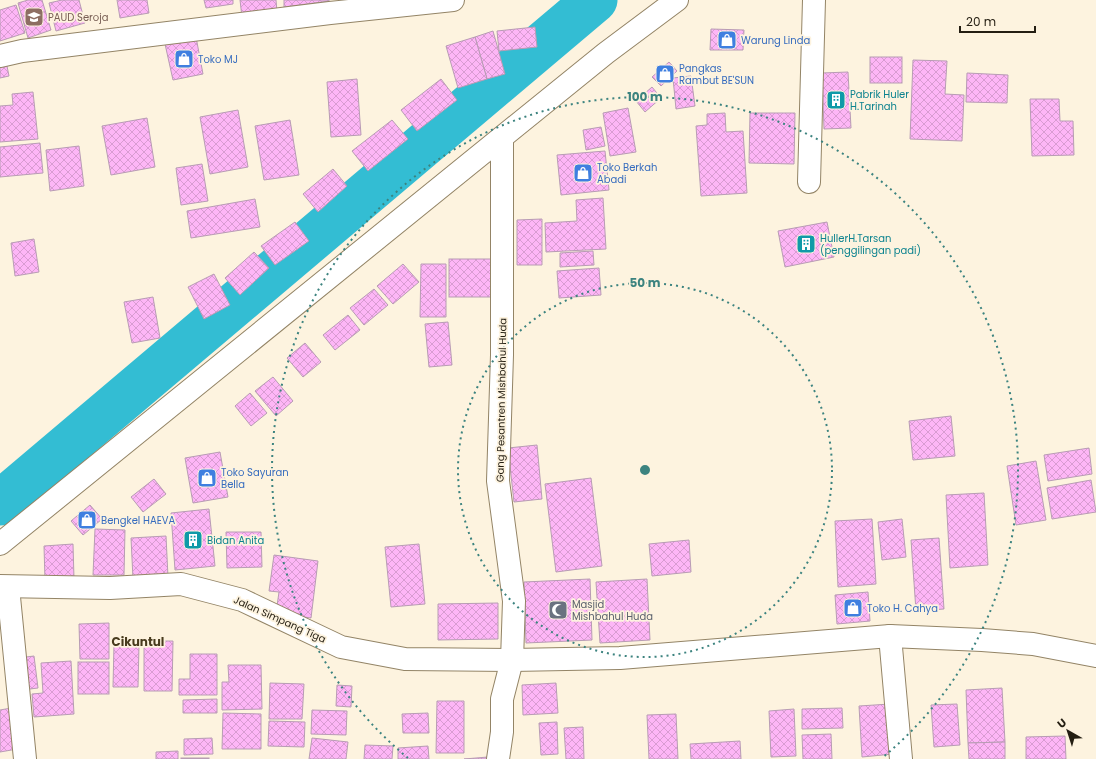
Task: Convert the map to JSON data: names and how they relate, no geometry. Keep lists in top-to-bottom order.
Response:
{
  "streets": {
    "street": ["Gang Pesantren Mishbahul Huda", "Jalan Simpang Tiga"]
  },
  "crossings": [
    ["Gang Pesantren Mishbahul Huda", "Jalan Simpang Tiga"]
  ],
  "districts": ["Cikuntul"],
  "places": {
    "school or university": ["PAUD Seroja"],
    "shop": [
      "Warung Linda",
      "Toko MJ",
      "Pangkas Rambut BE'SUN",
      "Toko Berkah Abadi",
      "Toko Sayuran Bella",
      "Bengkel HAEVA",
      "Toko H. Cahya"
    ],
    "building": ["Pabrik Huler H.Tarinah", "HullerH.Tarsan (penggilingan padi)", "Bidan Anita"],
    "mosque": ["Masjid Mishbahul Huda"]
  },
  "scale_bar": "20 m",
  "north": "top left",
  "rings": ["100 m", "50 m"]
}
